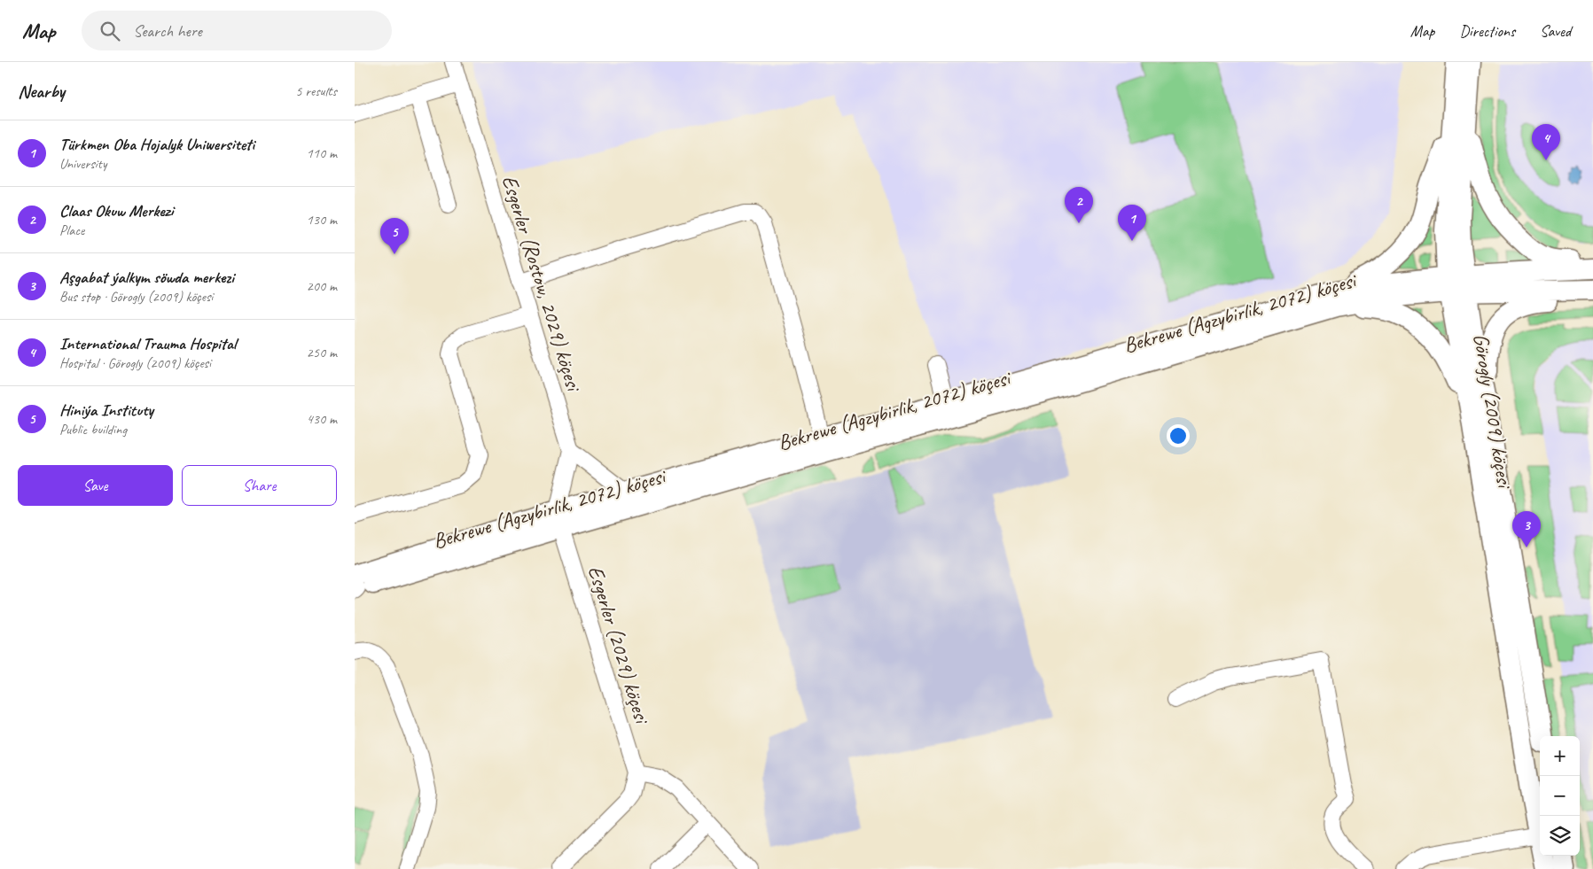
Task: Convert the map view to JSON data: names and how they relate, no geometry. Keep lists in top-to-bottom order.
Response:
{
  "streets": {
    "main road": ["Bekrewe (Agzybirlik, 2072) köçesi", "Görogly (2009) köçesi"],
    "street": ["Esgerler (Rostow, 2029) köçesi", "Esgerler (2029) köçesi"]
  },
  "crossings": [
    ["Esgerler (Rostow, 2029) köçesi", "Bekrewe (Agzybirlik, 2072) köçesi"],
    ["Bekrewe (Agzybirlik, 2072) köçesi", "Görogly (2009) köçesi"],
    ["Bekrewe (Agzybirlik, 2072) köçesi", "Esgerler (2029) köçesi"]
  ],
  "page": {
    "header": "Map",
    "search": "Search here",
    "nav": ["Map", "Directions", "Saved"],
    "heading": ["Nearby", "5 results"],
    "list": [
      {
        "mark": "1",
        "name": "Türkmen Oba Hojalyk Uniwersiteti",
        "note": "University",
        "value": "110 m"
      },
      {
        "mark": "2",
        "name": "Claas Okuw Merkezi",
        "note": "Place",
        "value": "130 m"
      },
      {
        "mark": "3",
        "name": "Aşgabat ýalkym söwda merkezi",
        "note": "Bus stop · Görogly (2009) köçesi",
        "value": "200 m"
      },
      {
        "mark": "4",
        "name": "International Trauma Hospital",
        "note": "Hospital · Görogly (2009) köçesi",
        "value": "250 m"
      },
      {
        "mark": "5",
        "name": "Hiniýa Instituty",
        "note": "Public building",
        "value": "430 m"
      }
    ],
    "pins": [
      "4",
      "2",
      "1",
      "5",
      "3"
    ],
    "buttons": ["Save", "Share"],
    "map_buttons": ["+", "−"]
  }
}
